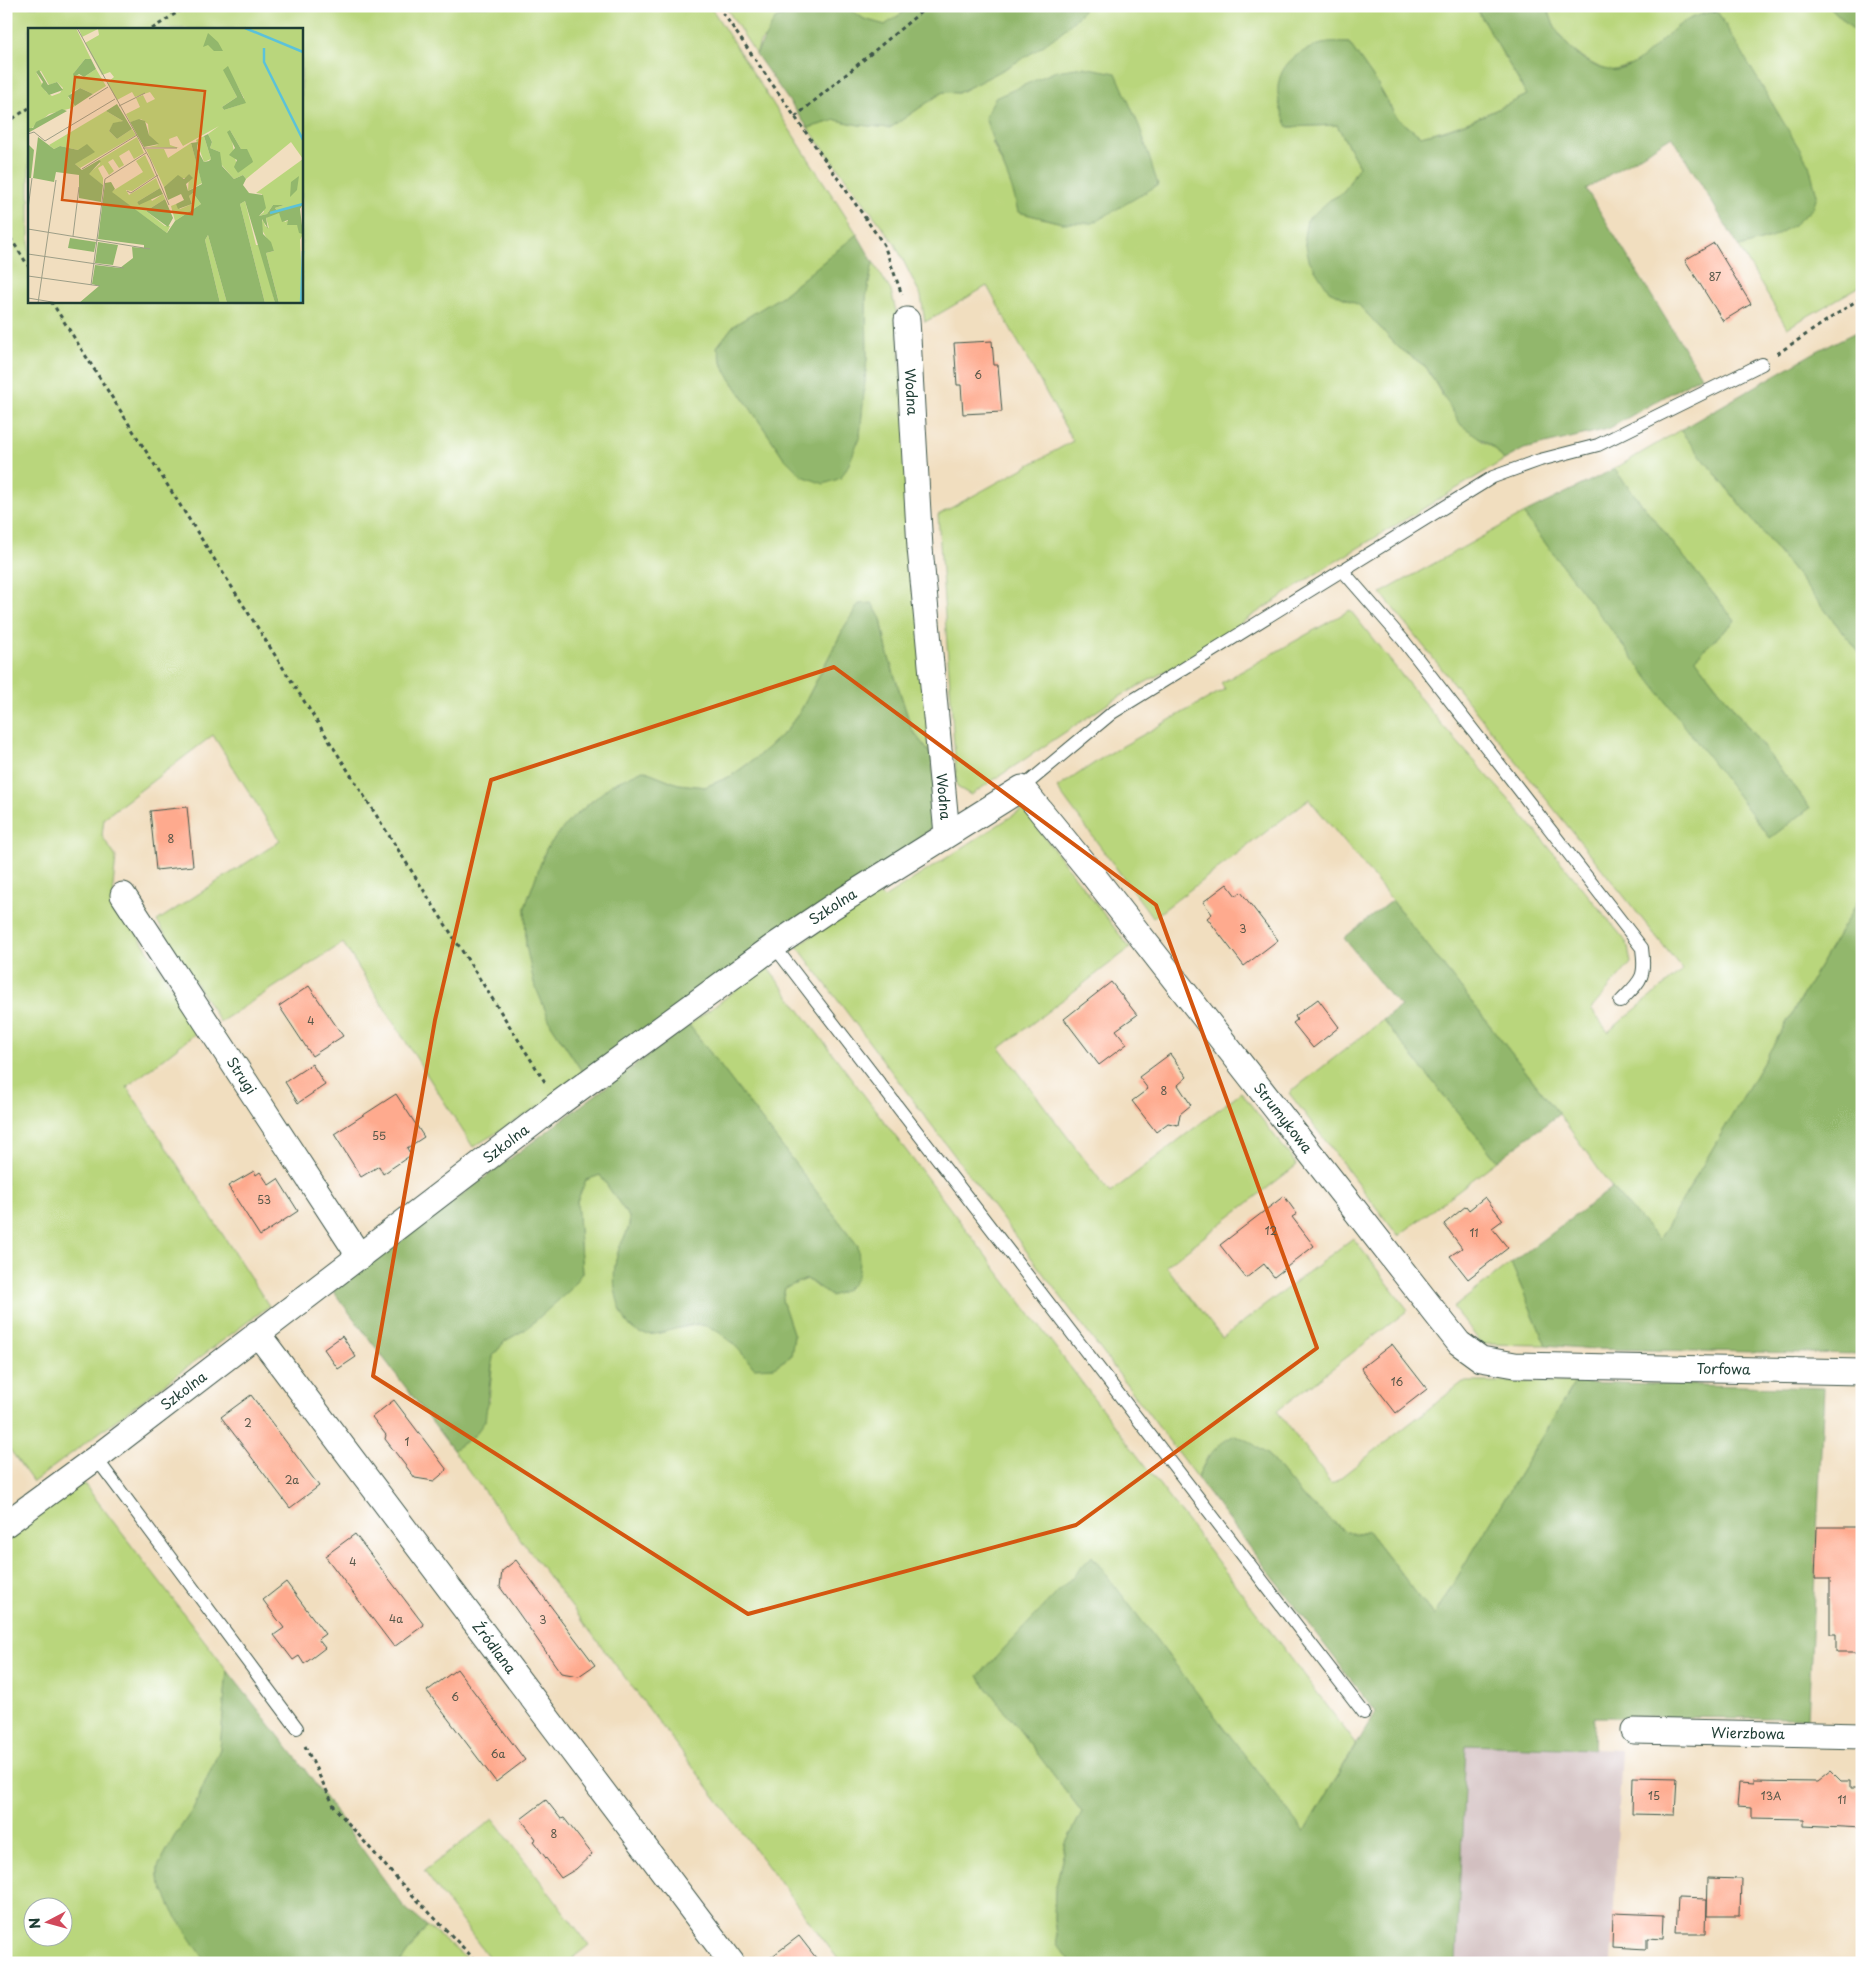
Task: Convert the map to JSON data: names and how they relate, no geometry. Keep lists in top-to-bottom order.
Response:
{
  "streets": {
    "street": [
      "Wodna",
      "Szkolna",
      "Strugi",
      "Strumykowa",
      "Torfowa",
      "Źródlana",
      "Wierzbowa"
    ]
  },
  "crossings": [
    ["Wodna", "Szkolna"],
    ["Szkolna", "Strugi"],
    ["Szkolna", "Strumykowa"],
    ["Szkolna", "Źródlana"],
    ["Strumykowa", "Torfowa"]
  ],
  "house_numbers": [
    "87",
    "6",
    "8",
    "3",
    "4",
    "8",
    "55",
    "53",
    "12",
    "11",
    "16",
    "2",
    "1",
    "2a",
    "4",
    "4a",
    "3",
    "6",
    "6a",
    "15",
    "13A",
    "11",
    "8"
  ],
  "north": "left"
}
